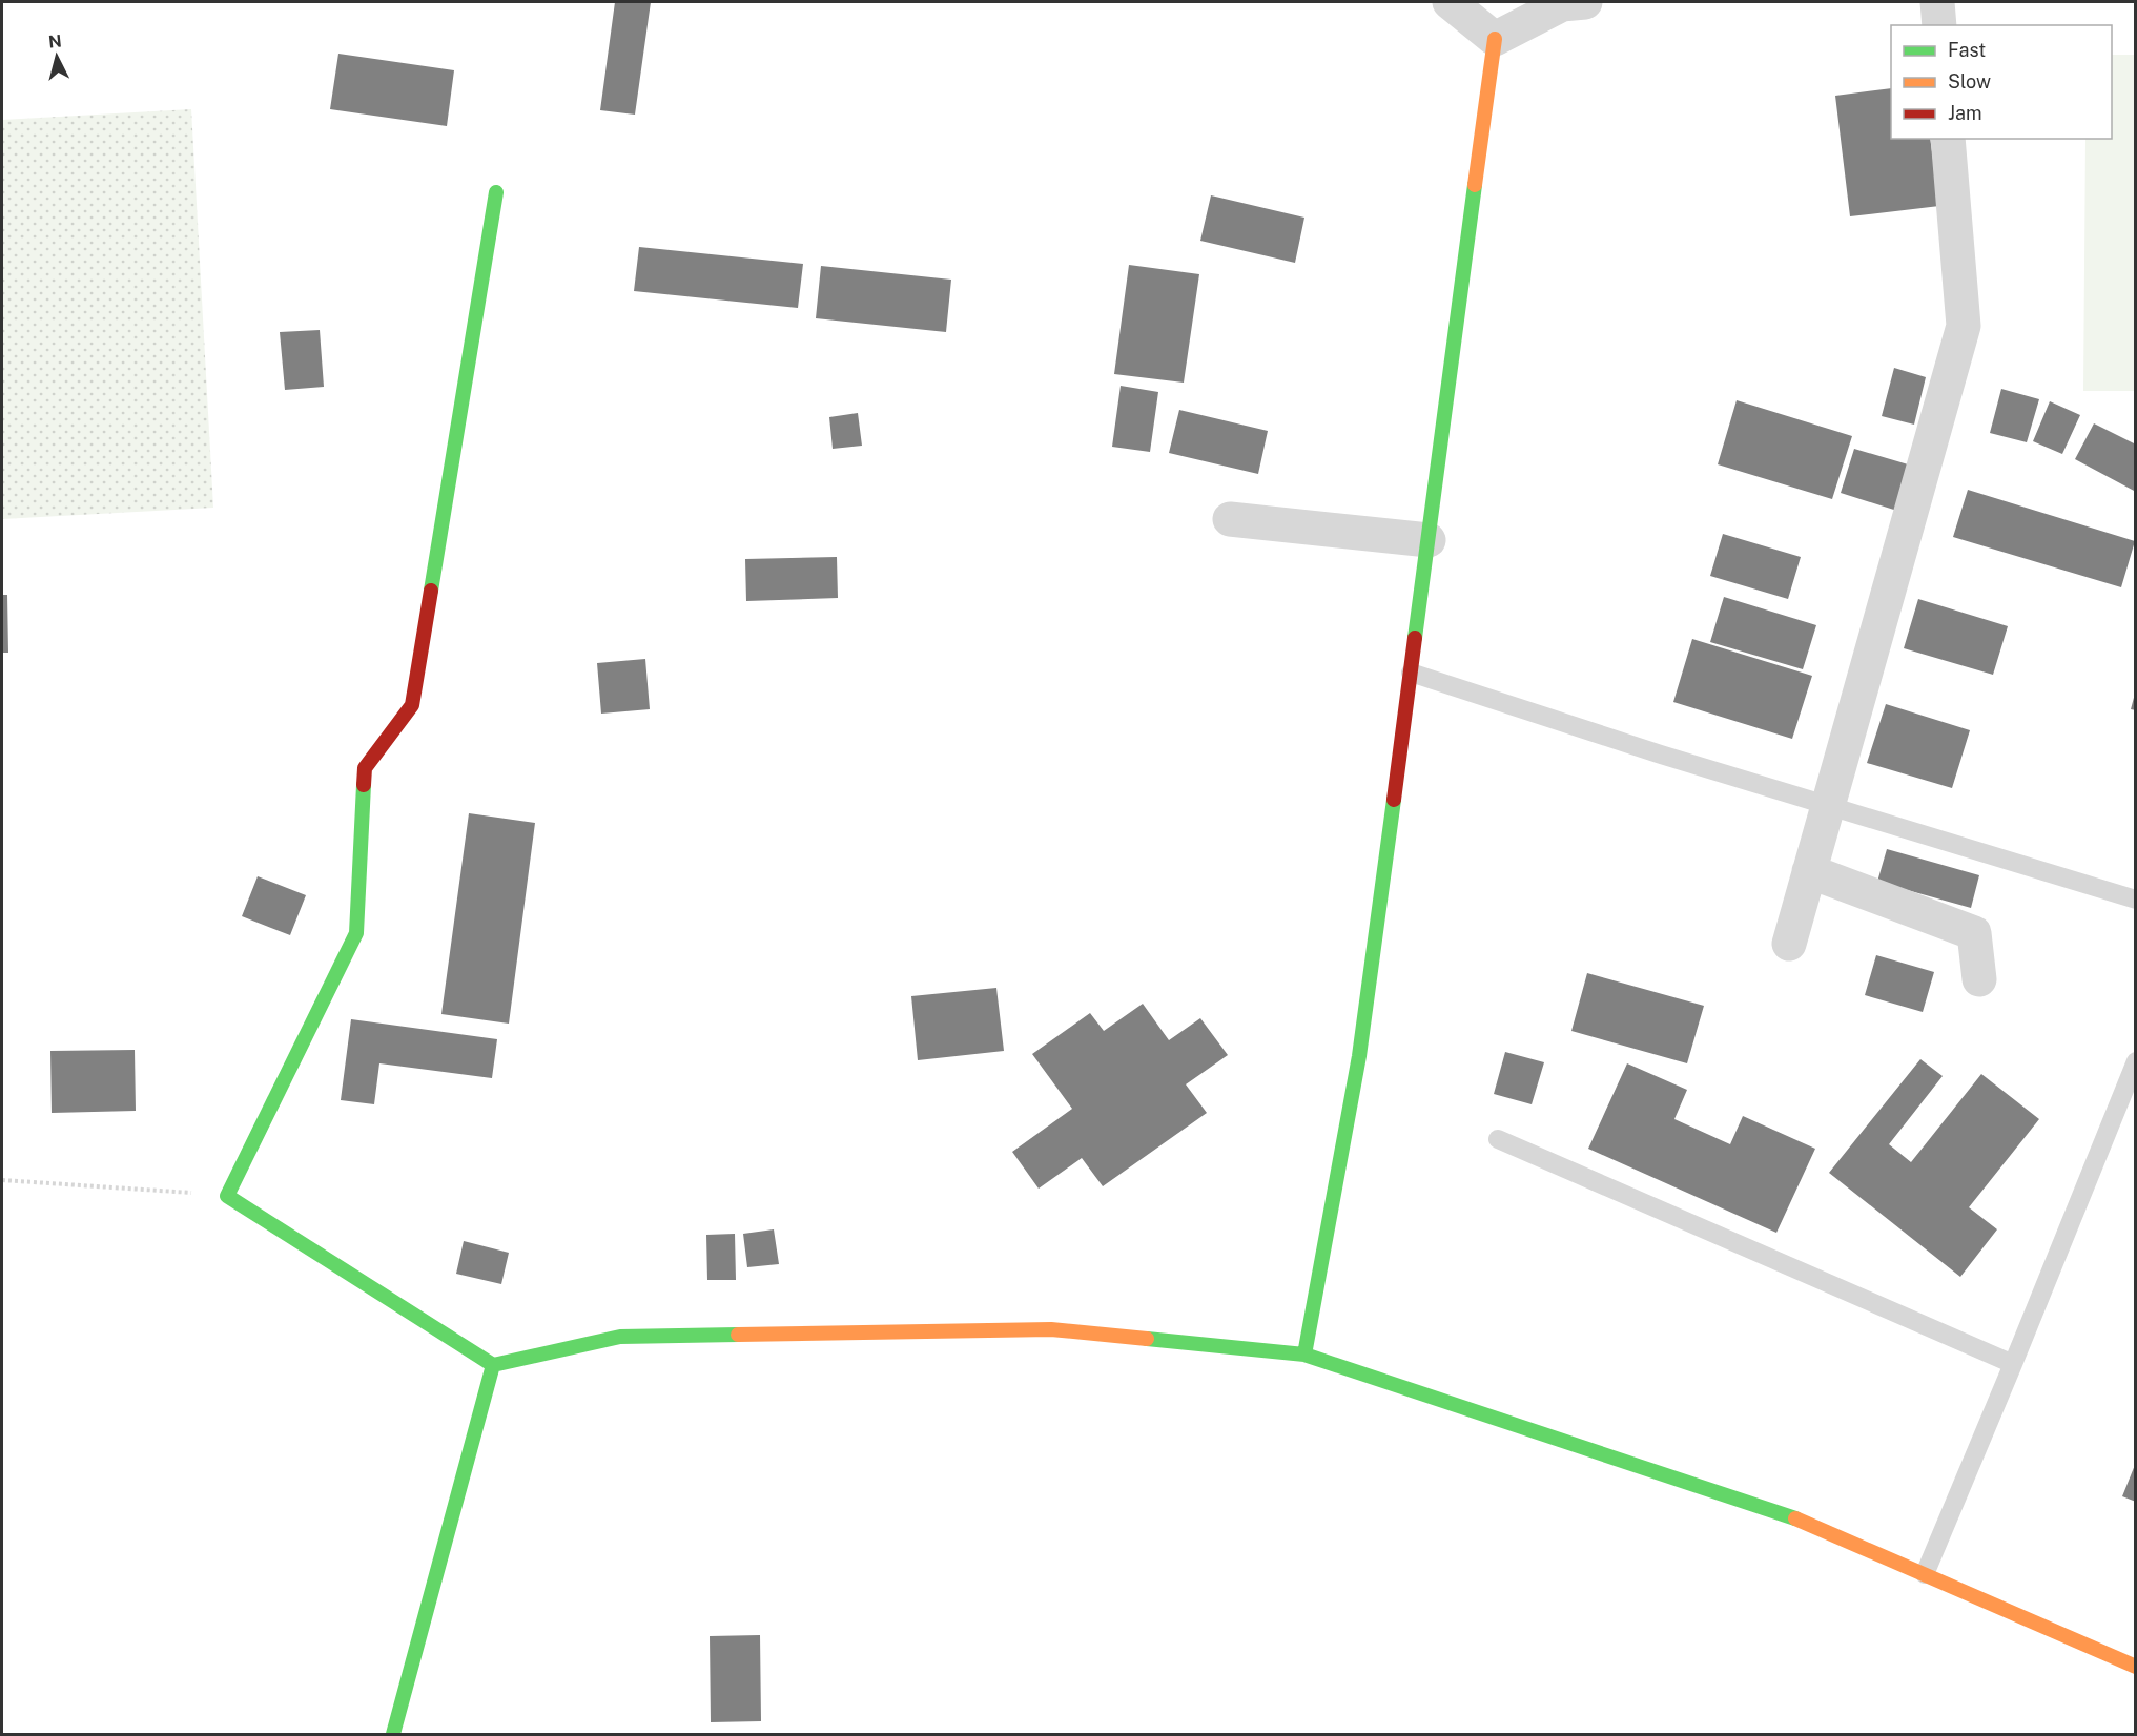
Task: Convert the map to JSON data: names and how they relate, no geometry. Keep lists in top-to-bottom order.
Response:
{
  "legend": ["Fast", "Slow", "Jam"],
  "north": "top"
}
